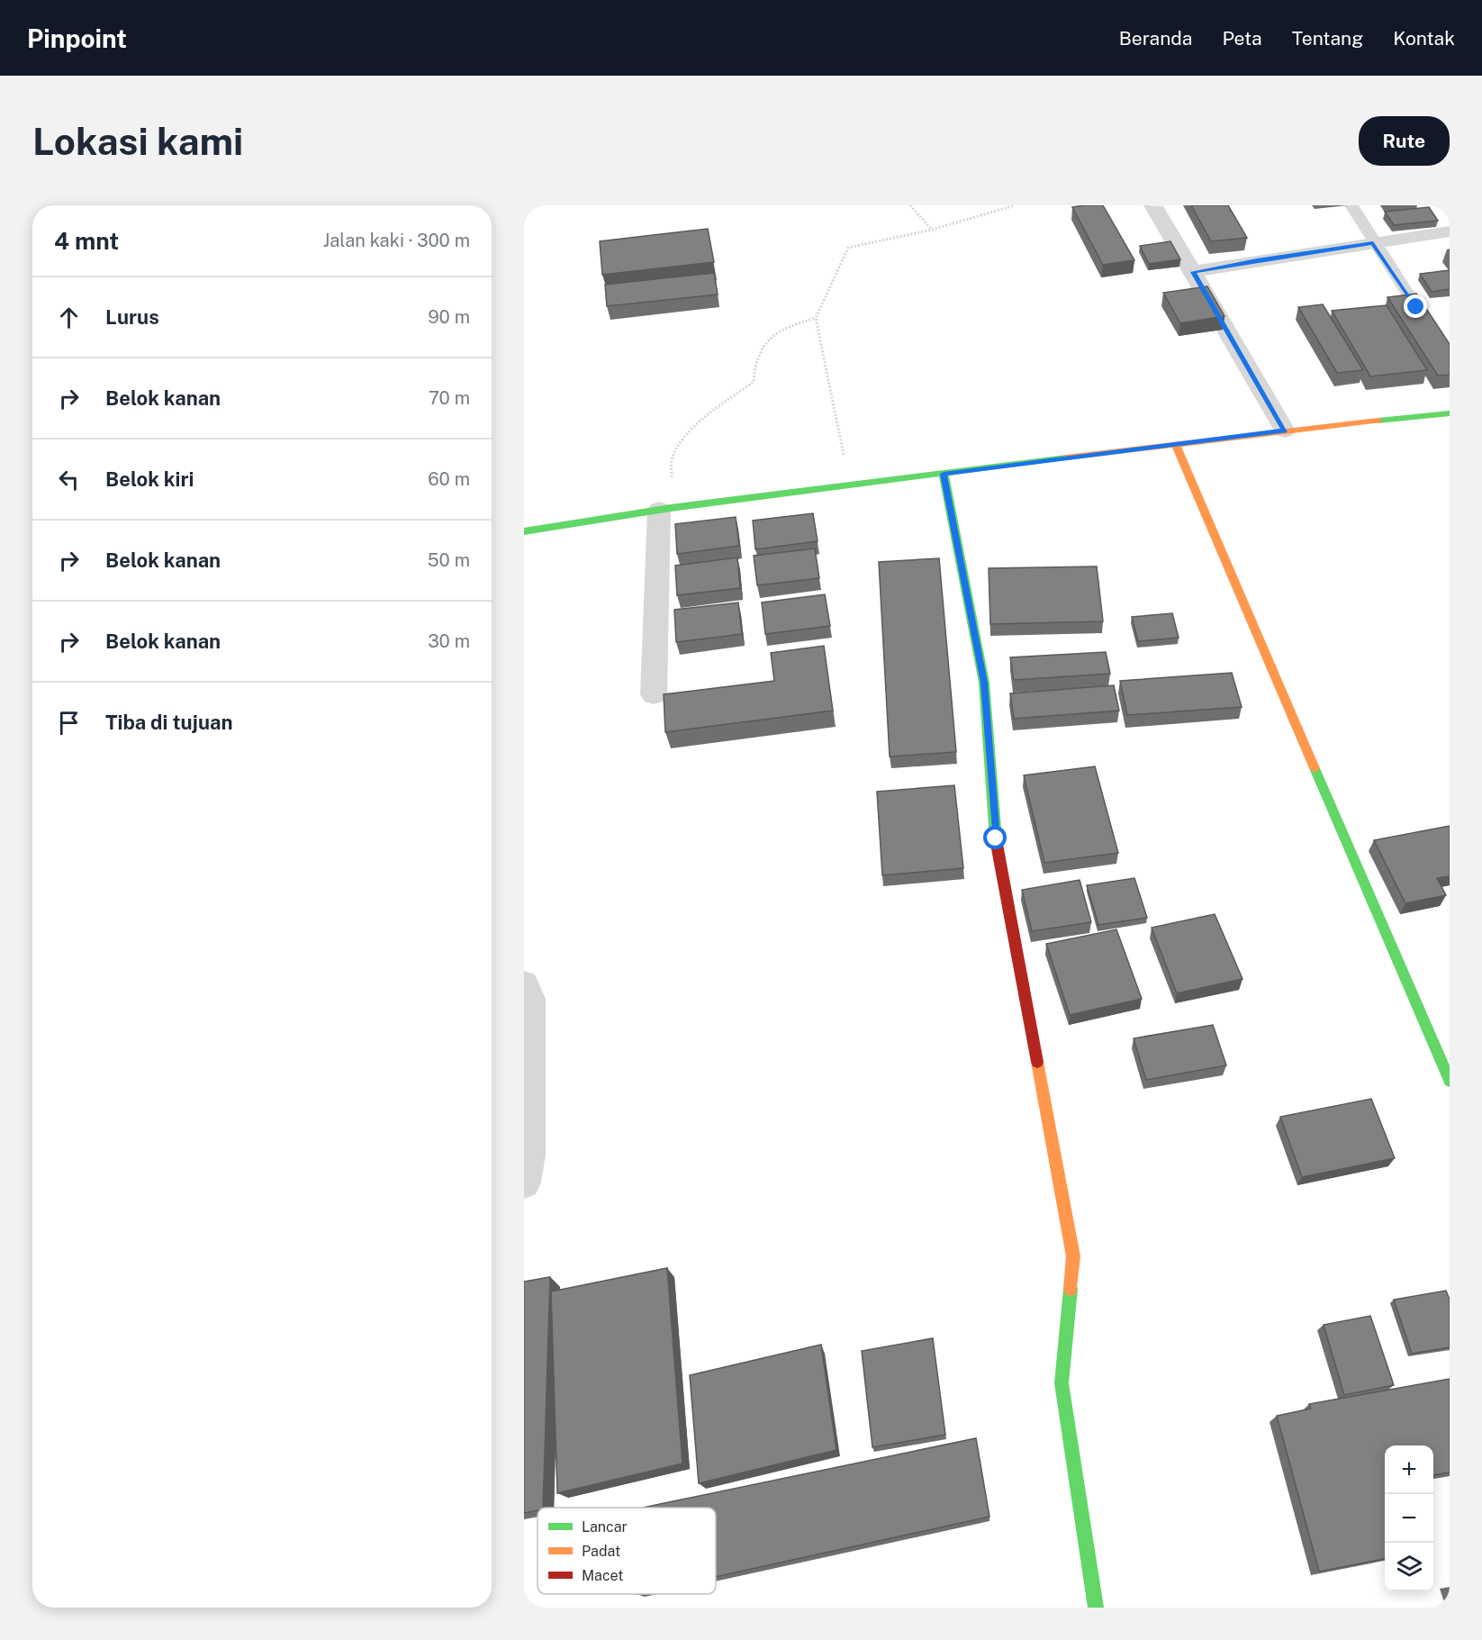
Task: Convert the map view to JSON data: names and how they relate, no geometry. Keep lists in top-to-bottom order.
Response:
{
  "legend": ["Lancar", "Padat", "Macet"],
  "page": {
    "header": "Pinpoint",
    "nav": [
      "Beranda",
      "Peta",
      "Tentang",
      "Kontak"
    ],
    "buttons": "Rute",
    "title": "Lokasi kami",
    "heading": ["4 mnt", "Jalan kaki · 300 m"],
    "list": [
      ["Lurus", "90 m"],
      ["Belok kanan", "70 m"],
      ["Belok kiri", "60 m"],
      ["Belok kanan", "50 m"],
      ["Belok kanan", "30 m"],
      "Tiba di tujuan"
    ],
    "map_buttons": ["+", "−"]
  }
}
